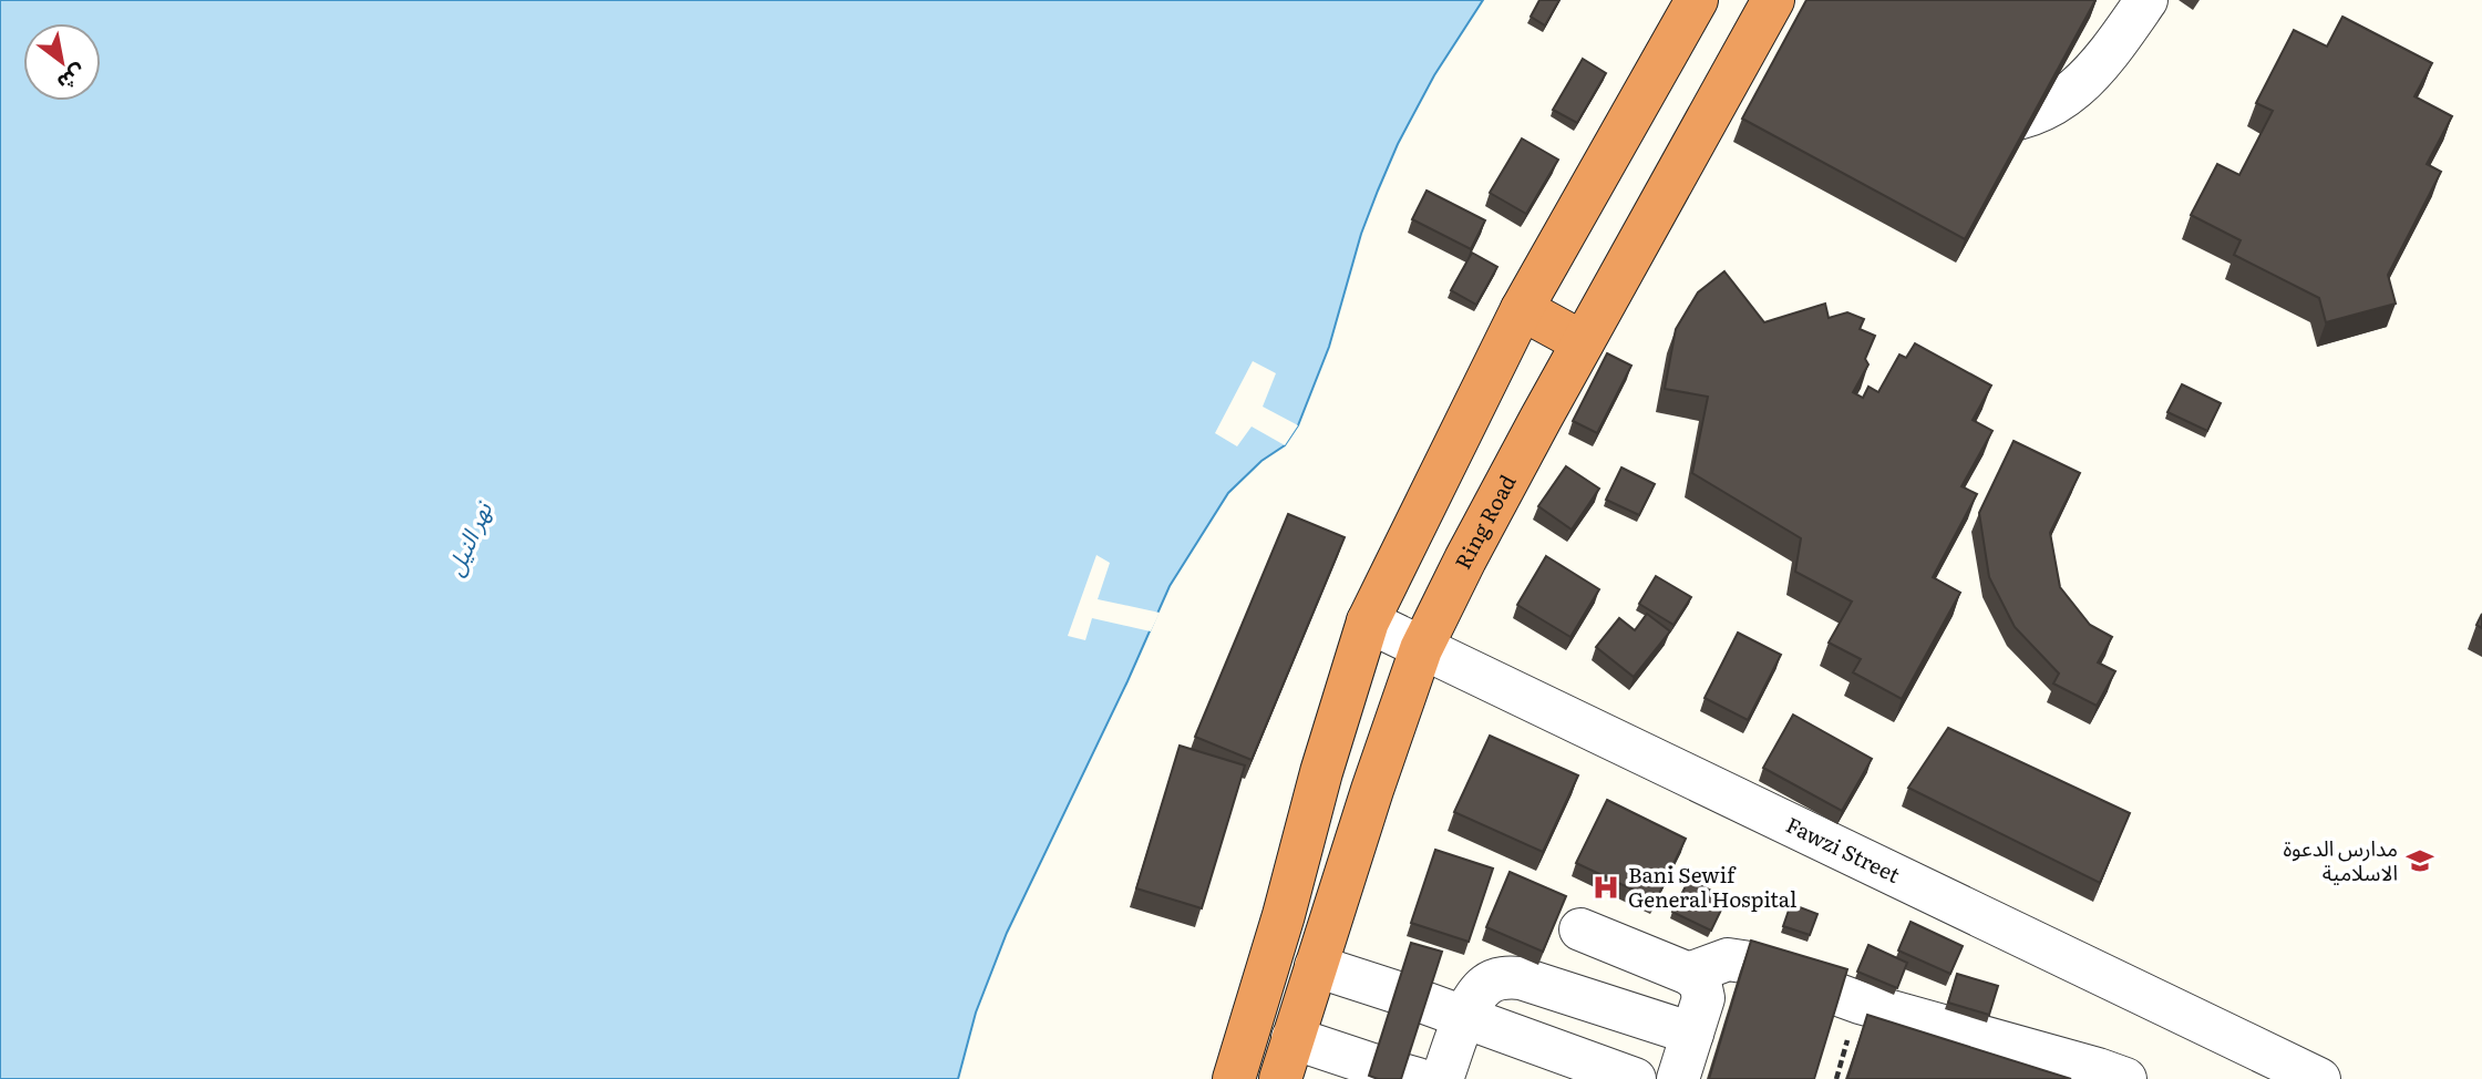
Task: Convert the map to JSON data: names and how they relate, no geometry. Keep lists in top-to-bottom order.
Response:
{
  "streets": {
    "highway": ["Ring Road"],
    "street": ["Fawzi Street"]
  },
  "crossings": [
    ["Ring Road", "Fawzi Street"]
  ],
  "water": ["نهر النيل"],
  "places": {
    "school or university": ["مدارس الدعوة الاسلامية"],
    "hospital": ["Bani Sewif General Hospital"]
  },
  "north": "bottom right"
}
